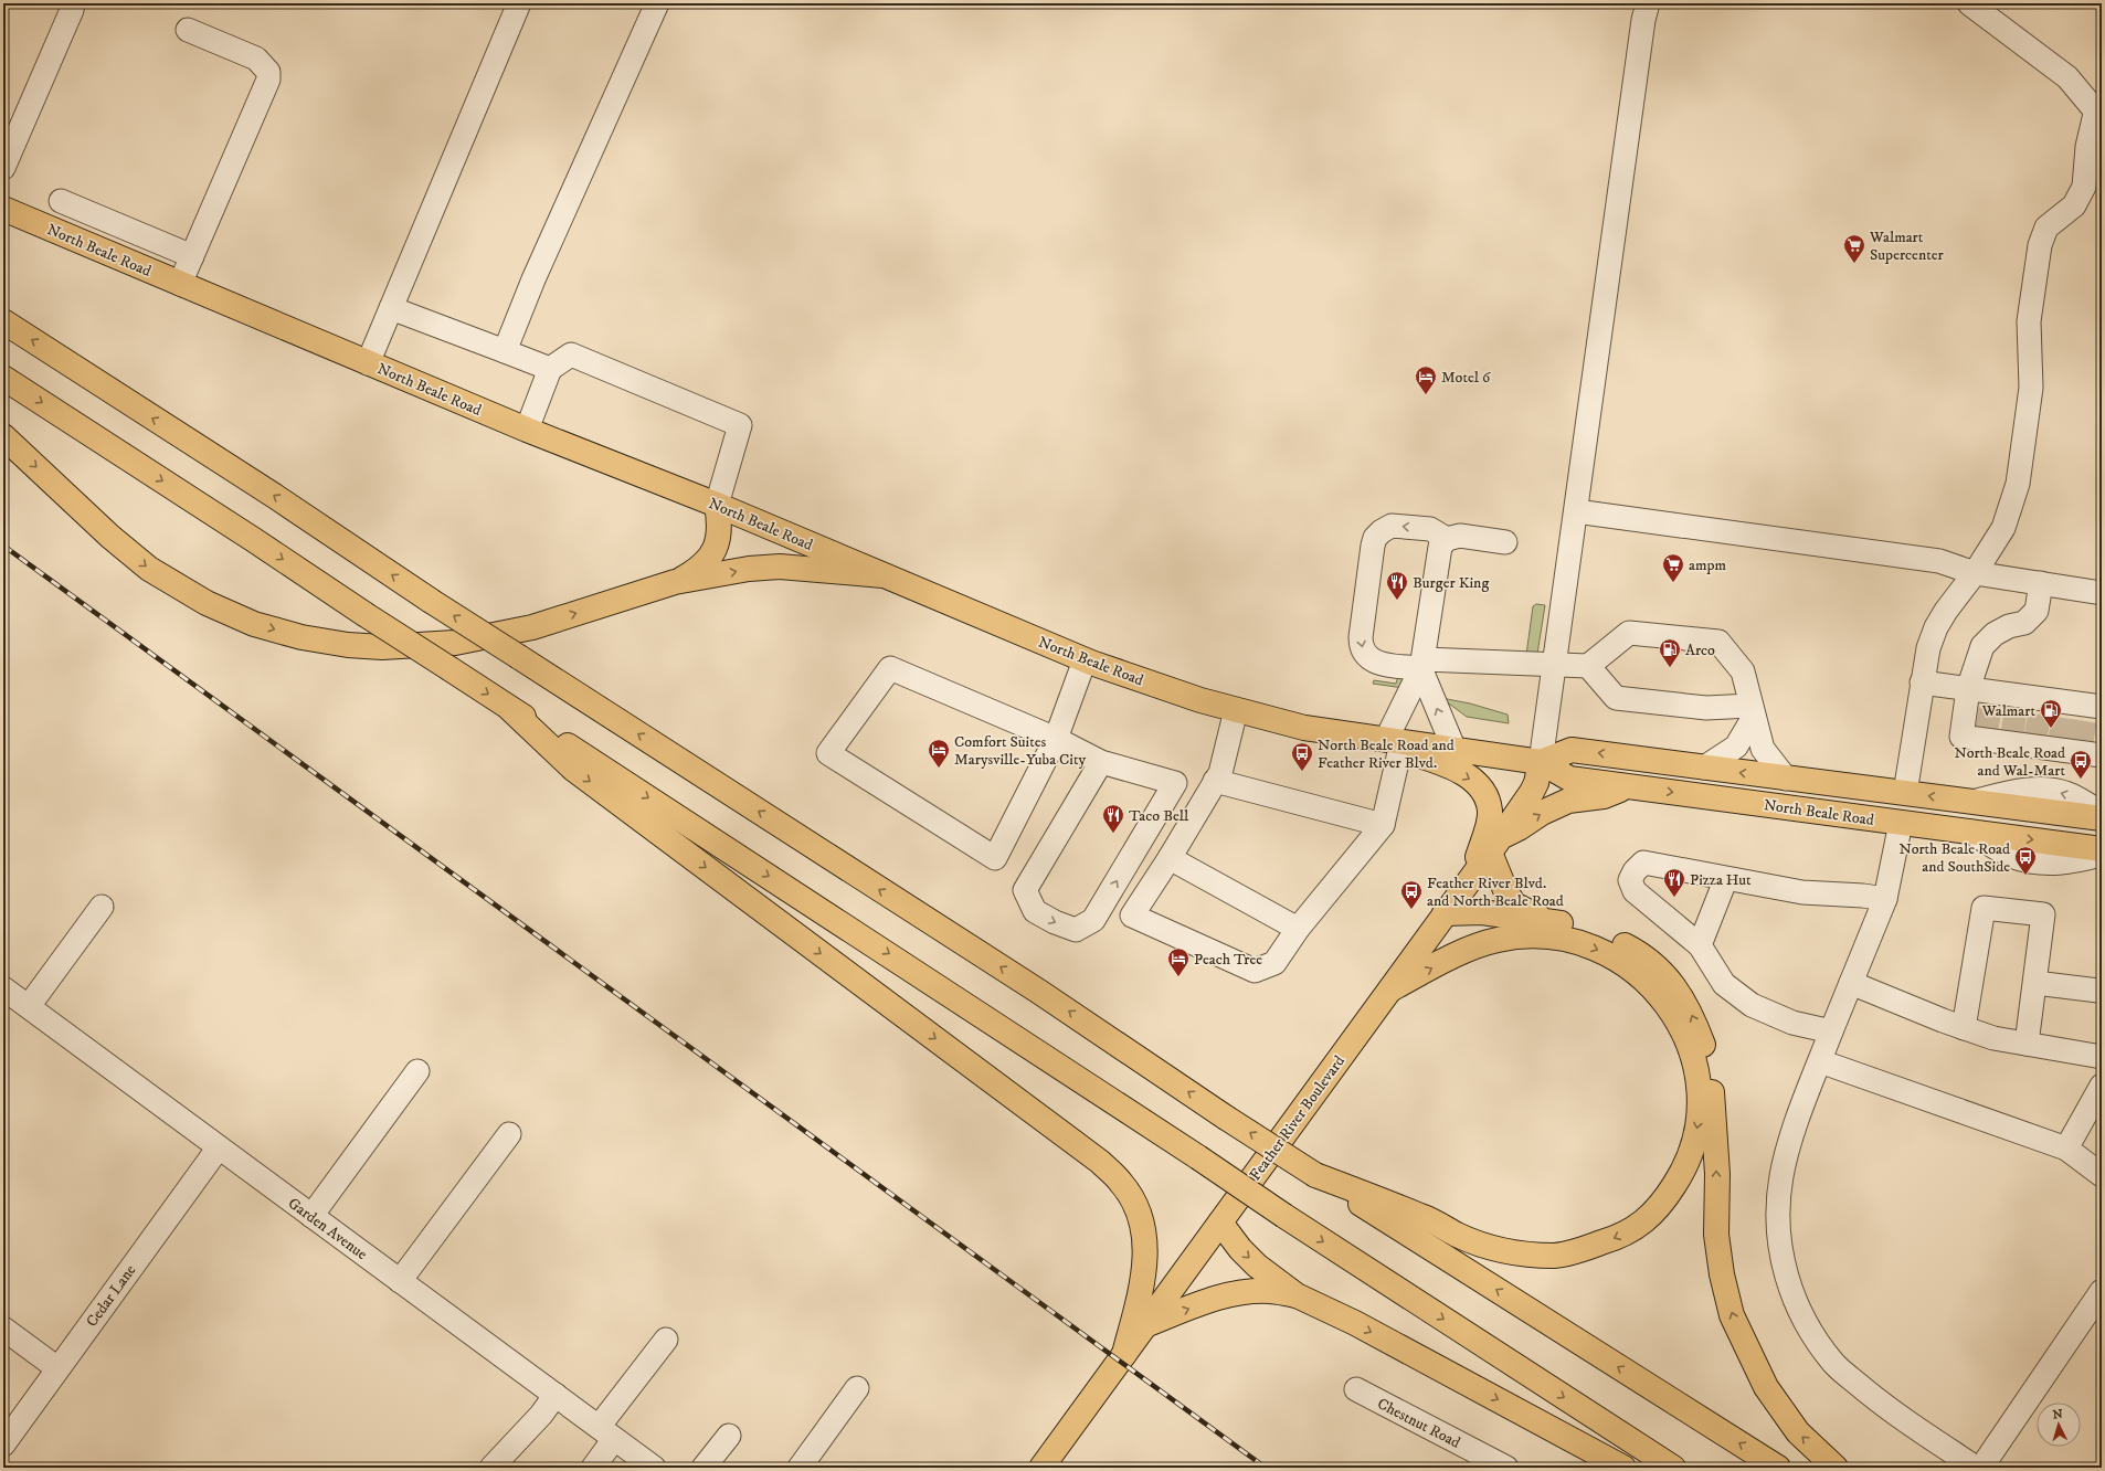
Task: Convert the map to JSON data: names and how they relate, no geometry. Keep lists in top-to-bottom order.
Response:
{
  "streets": {
    "main road": ["North Beale Road", "Feather River Boulevard"],
    "street": ["Garden Avenue", "Cedar Lane", "Chestnut Road"]
  },
  "crossings": [
    ["North Beale Road", "Feather River Boulevard"],
    ["Garden Avenue", "Cedar Lane"]
  ],
  "places": {
    "supermarket": ["Walmart Supercenter", "ampm"],
    "hotel": ["Motel 6", "Comfort Suites Marysville-Yuba City", "Peach Tree"],
    "restaurant": ["Burger King", "Taco Bell", "Pizza Hut"],
    "fuel station": ["Arco", "Walmart"],
    "bus stop": [
      "North Beale Road and Feather River Blvd.",
      "North Beale Road and Wal-Mart",
      "North Beale Road and SouthSide",
      "Feather River Blvd. and North Beale Road"
    ]
  },
  "north": "top"
}
